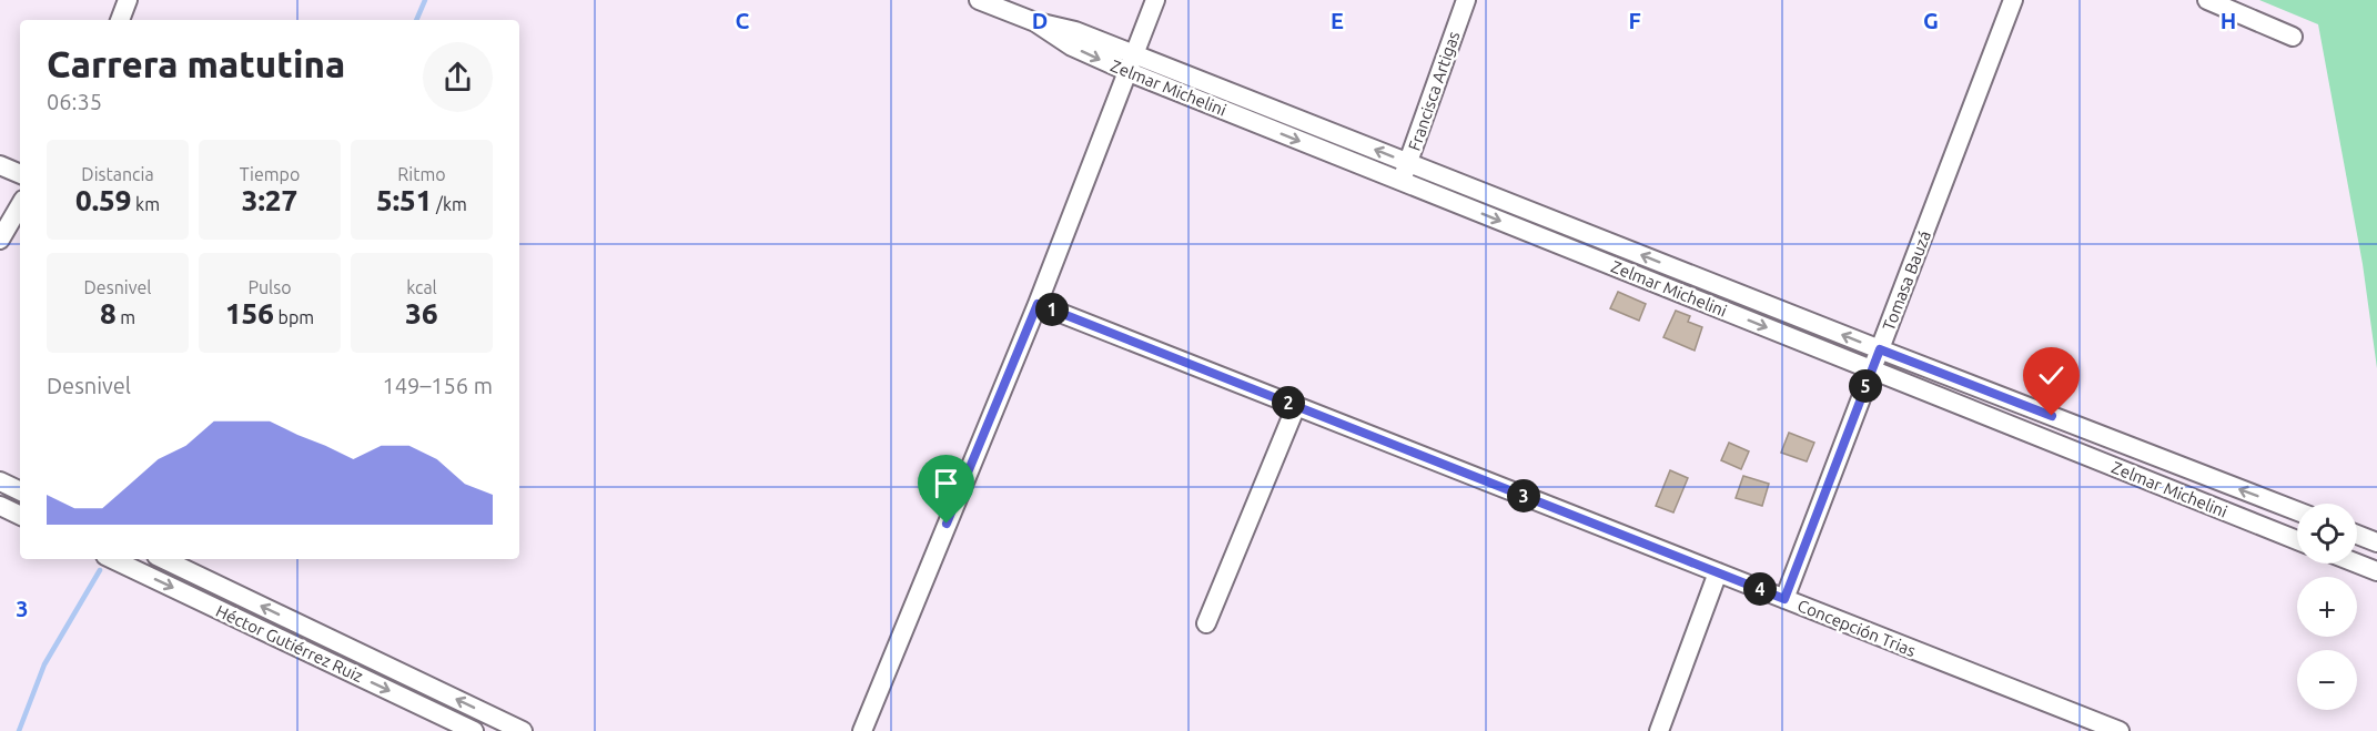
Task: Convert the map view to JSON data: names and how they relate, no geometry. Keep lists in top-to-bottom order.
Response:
{
  "streets": {
    "street": [
      "Zelmar Michelini",
      "Francisca Artigas",
      "Tomasa Bauzá",
      "Concepción Trias",
      "Héctor Gutiérrez Ruiz"
    ]
  },
  "crossings": [
    ["Zelmar Michelini", "Francisca Artigas"],
    ["Zelmar Michelini", "Tomasa Bauzá"],
    ["Tomasa Bauzá", "Concepción Trias"]
  ],
  "page": {
    "heading": ["Carrera matutina", "06:35"],
    "stats": [
      ["Distancia", "0.59 km"],
      ["Tiempo", "3:27"],
      ["Ritmo", "5:51 /km"],
      ["Desnivel", "8 m"],
      ["Pulso", "156 bpm"],
      ["kcal", "36"]
    ],
    "pins": [
      "1",
      "5",
      "2",
      "3",
      "4"
    ],
    "chart": ["Desnivel", "149–156 m"],
    "map_buttons": ["+", "−"]
  },
  "grid": {
    "columns": [
      "C",
      "D",
      "E",
      "F",
      "G",
      "H"
    ],
    "rows": ["3"]
  }
}
